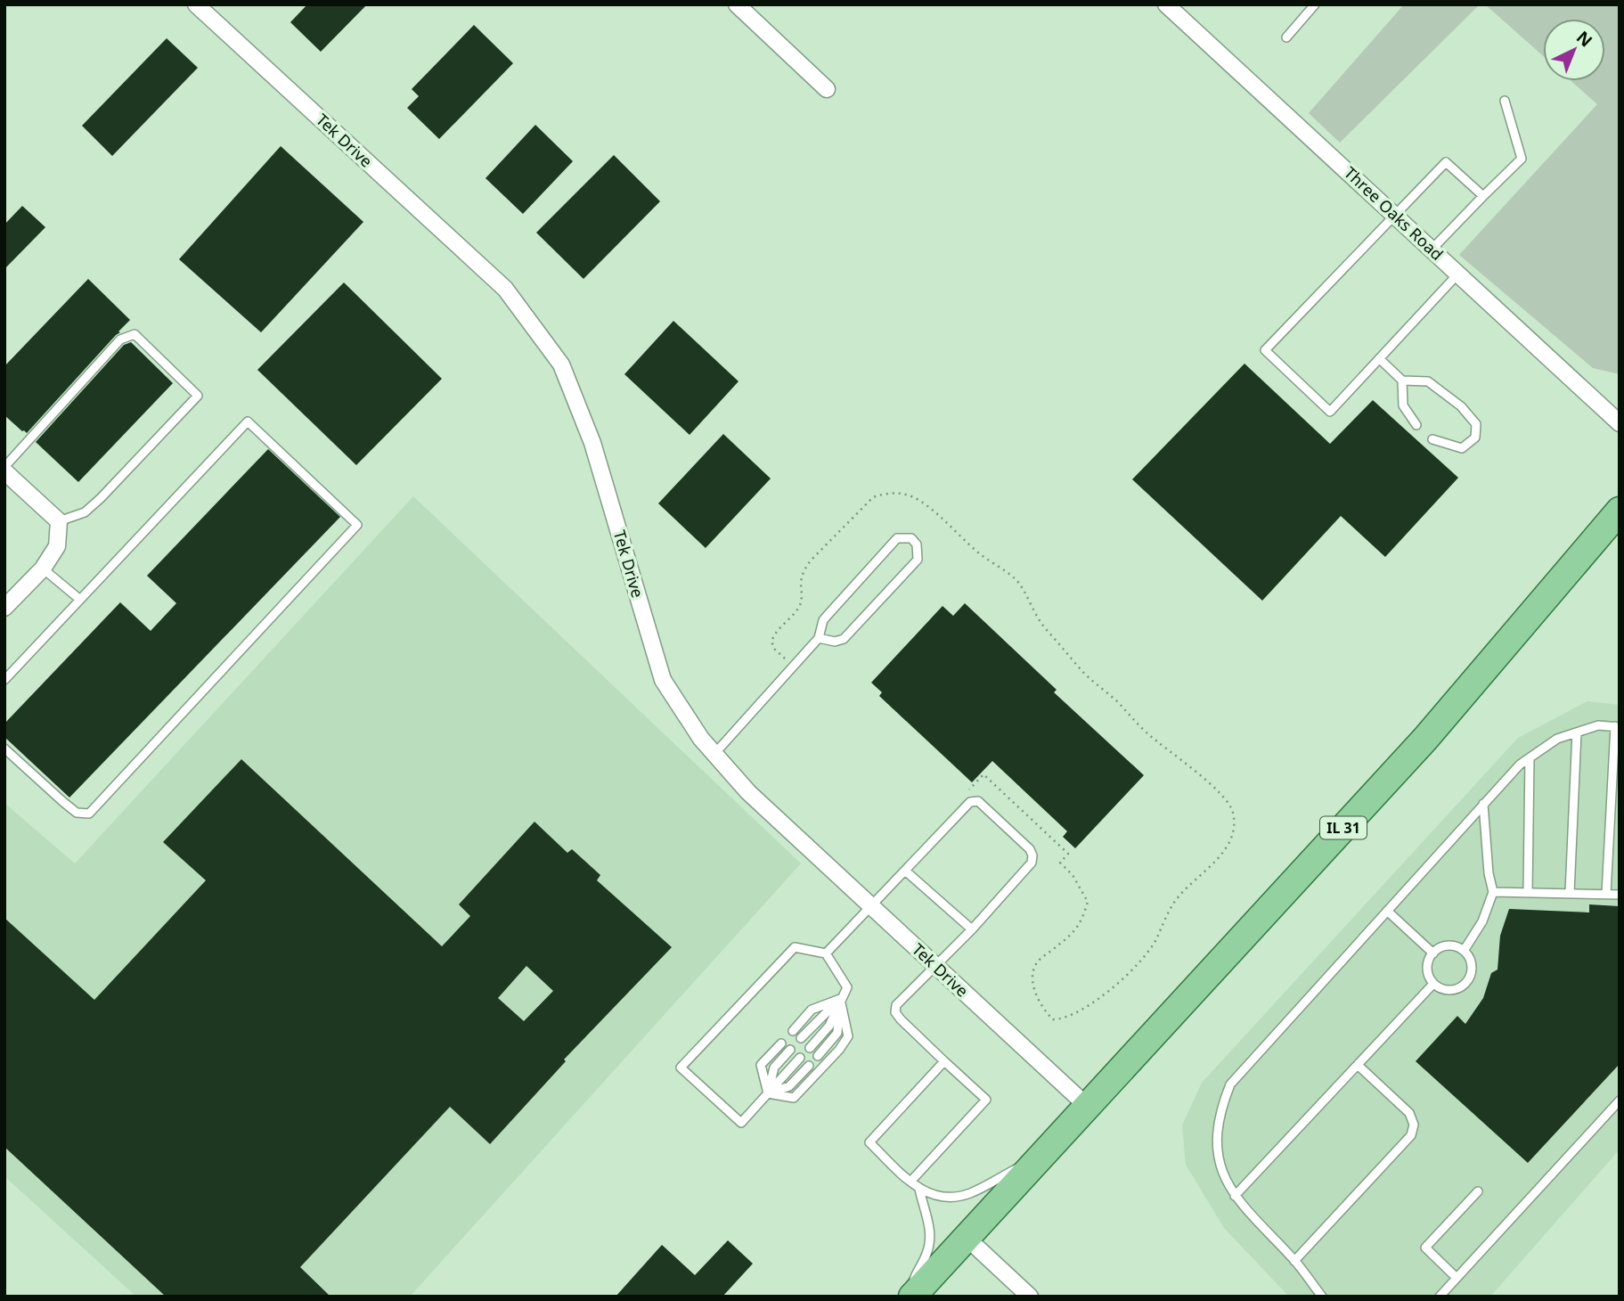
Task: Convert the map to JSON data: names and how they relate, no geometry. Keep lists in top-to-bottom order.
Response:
{
  "streets": {
    "main road": ["IL 31"],
    "street": ["Tek Drive", "Three Oaks Road"]
  },
  "crossings": [
    ["Tek Drive", "IL 31"]
  ],
  "north": "top right"
}
